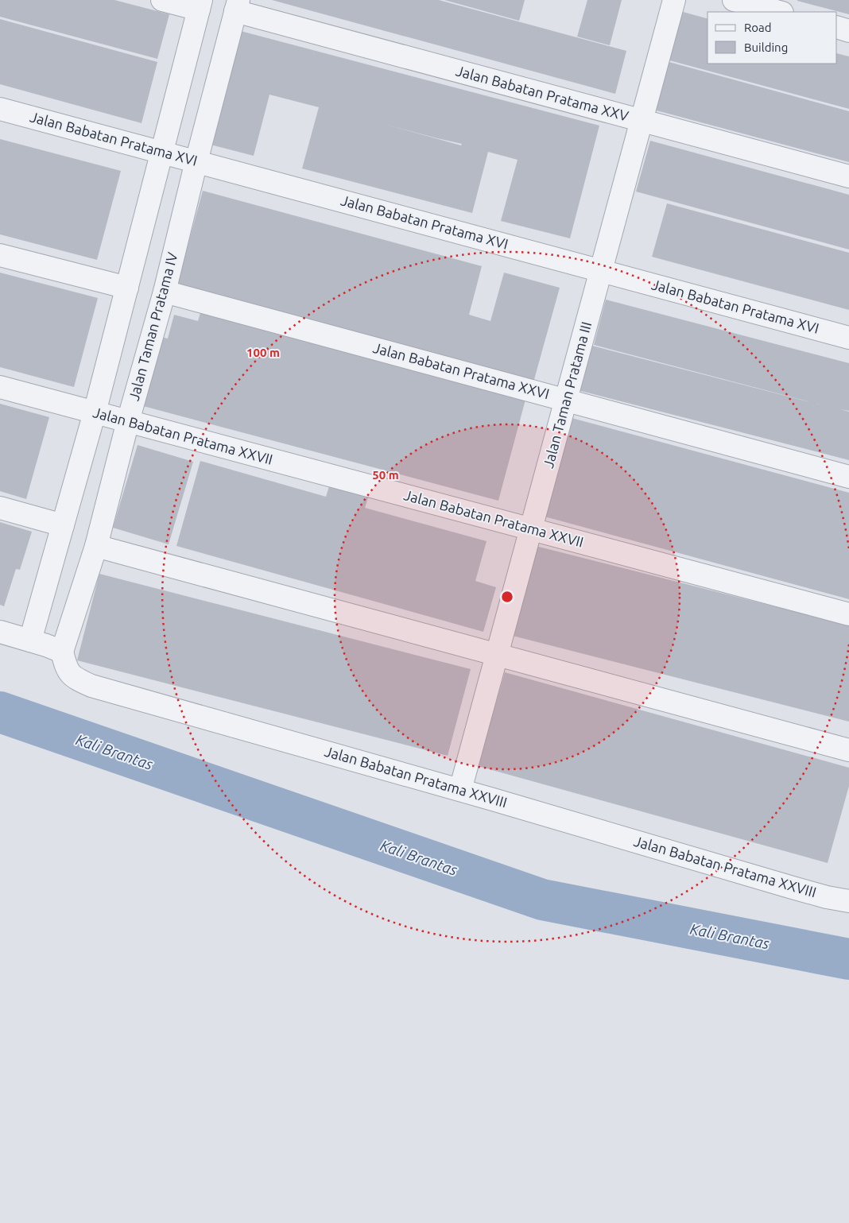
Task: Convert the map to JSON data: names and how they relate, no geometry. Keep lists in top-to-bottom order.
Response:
{
  "streets": {
    "street": [
      "Jalan Babatan Pratama XXV",
      "Jalan Babatan Pratama XVI",
      "Jalan Taman Pratama IV",
      "Jalan Babatan Pratama XXVI",
      "Jalan Taman Pratama III",
      "Jalan Babatan Pratama XXVII",
      "Jalan Babatan Pratama XXVIII"
    ]
  },
  "crossings": [
    ["Jalan Babatan Pratama XXV", "Jalan Taman Pratama IV"],
    ["Jalan Babatan Pratama XXV", "Jalan Taman Pratama III"],
    ["Jalan Babatan Pratama XVI", "Jalan Taman Pratama IV"],
    ["Jalan Babatan Pratama XVI", "Jalan Taman Pratama III"],
    ["Jalan Taman Pratama IV", "Jalan Babatan Pratama XXVI"],
    ["Jalan Taman Pratama IV", "Jalan Babatan Pratama XXVII"],
    ["Jalan Taman Pratama IV", "Jalan Babatan Pratama XXVIII"],
    ["Jalan Babatan Pratama XXVI", "Jalan Taman Pratama III"],
    ["Jalan Taman Pratama III", "Jalan Babatan Pratama XXVII"],
    ["Jalan Taman Pratama III", "Jalan Babatan Pratama XXVIII"]
  ],
  "water": ["Kali Brantas"],
  "legend": ["Road", "Building"],
  "rings": ["100 m", "50 m"]
}
